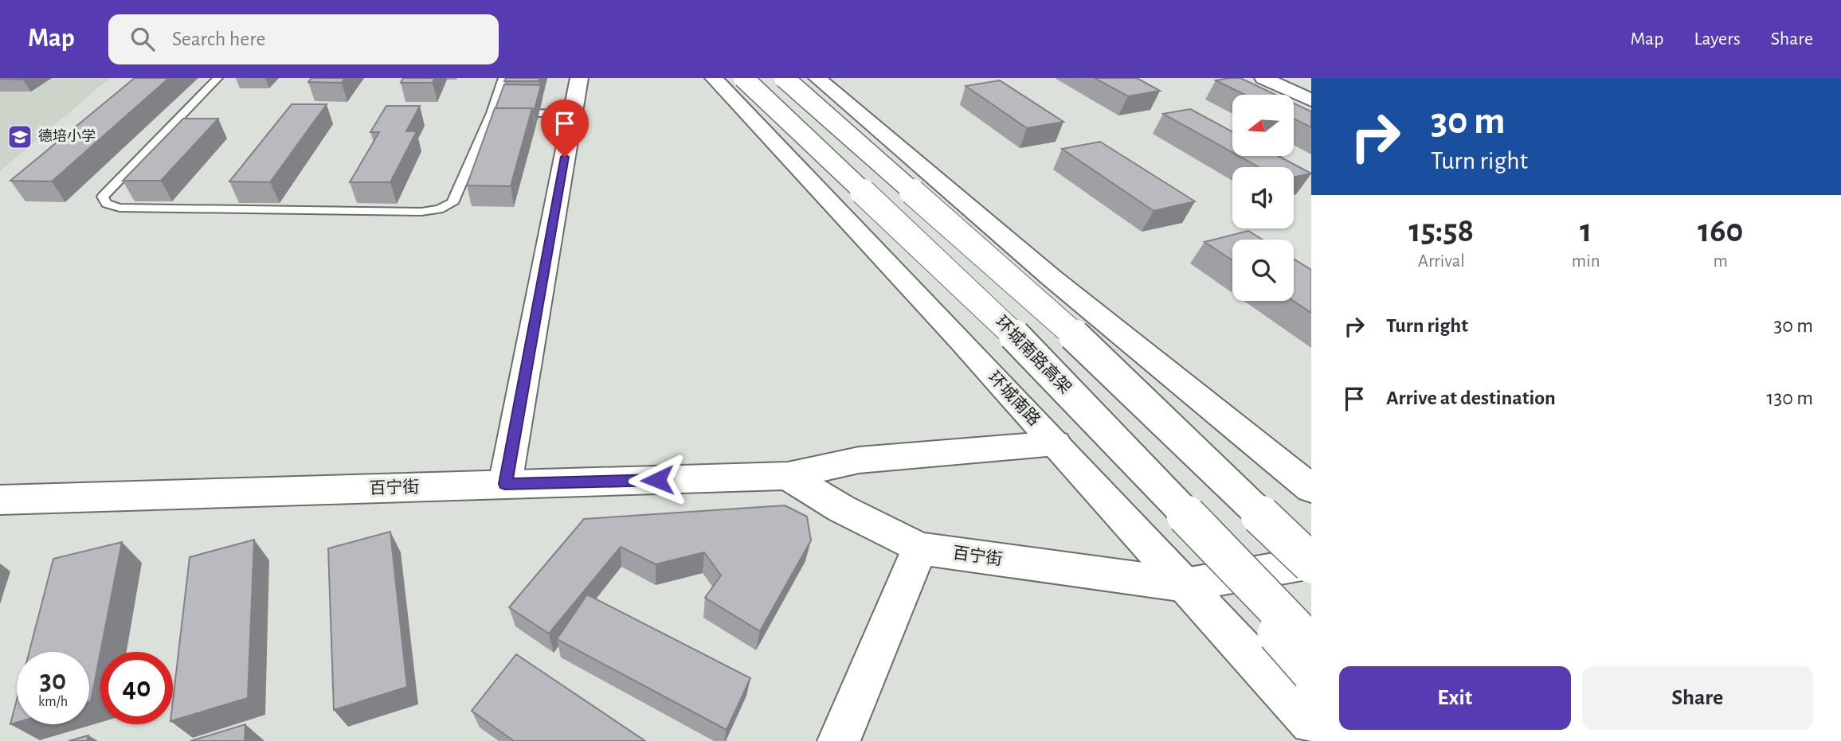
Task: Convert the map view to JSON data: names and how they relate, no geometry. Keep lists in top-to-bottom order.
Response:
{
  "streets": {
    "main road": ["环城南路高架", "环城南路", "百宁街"]
  },
  "crossings": [
    ["环城南路", "百宁街"]
  ],
  "places": {
    "school or university": ["德培小学"]
  },
  "north": "left",
  "page": {
    "header": "Map",
    "search": "Search here",
    "nav": ["Map", "Layers", "Share"],
    "turn": ["30 m", "Turn right"],
    "eta": [
      "15:58",
      "Arrival",
      "1",
      "min",
      "160",
      "m"
    ],
    "list": [
      {
        "name": "Turn right",
        "value": "30 m"
      },
      {
        "name": "Arrive at destination",
        "value": "130 m"
      }
    ],
    "speed": "30 km/h",
    "limit": "40",
    "buttons": ["Exit", "Share"]
  }
}
